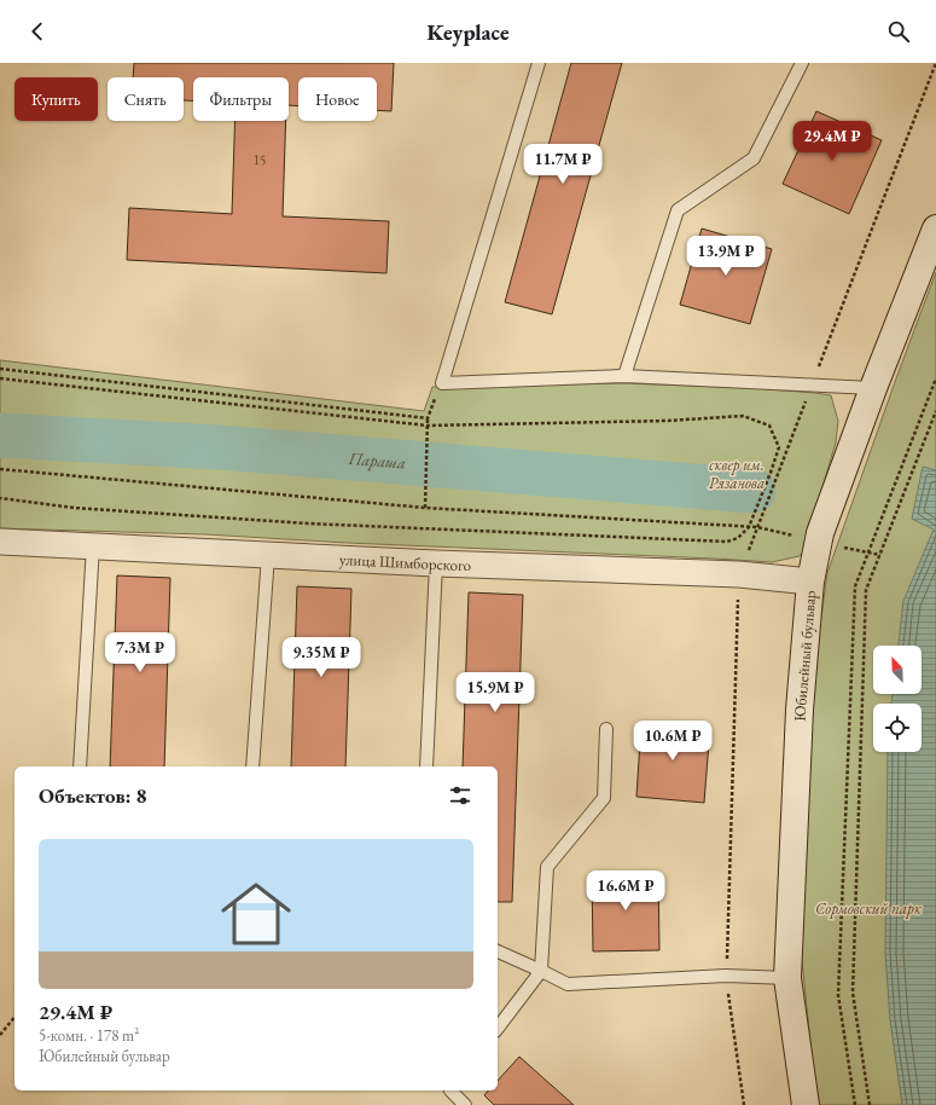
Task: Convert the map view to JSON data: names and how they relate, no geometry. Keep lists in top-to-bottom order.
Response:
{
  "streets": {
    "street": ["улица Шимборского", "Юбилейный бульвар"]
  },
  "crossings": [
    ["улица Шимборского", "Юбилейный бульвар"]
  ],
  "water": ["Параша"],
  "parks": ["сквер им. Рязанова", "Сормовский парк"],
  "house_numbers": ["15"],
  "north": "top left",
  "page": {
    "header": "Keyplace",
    "chip": [
      "Купить",
      "Снять",
      "Фильтры",
      "Новое"
    ],
    "price": [
      "29.4M ₽",
      "11.7M ₽",
      "13.9M ₽",
      "7.3M ₽",
      "9.35M ₽",
      "15.9M ₽",
      "10.6M ₽",
      "16.6M ₽"
    ],
    "heading": "Объектов: 8",
    "list": [
      {
        "name": "29.4M ₽",
        "note": "5-комн. · 178 m² · Юбилейный бульвар"
      }
    ]
  }
}
